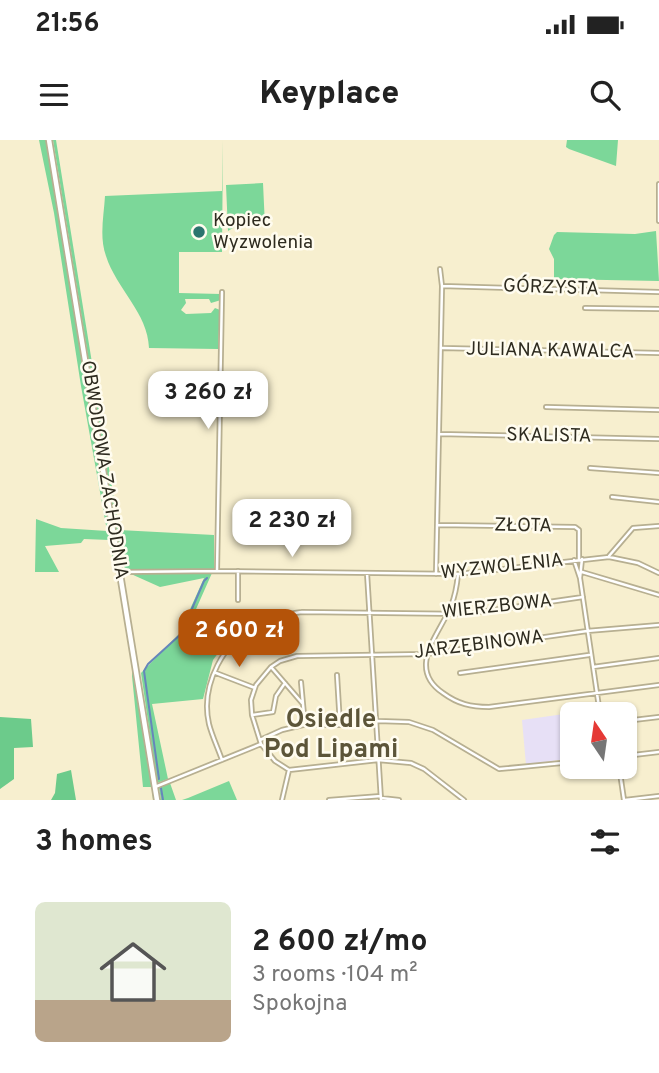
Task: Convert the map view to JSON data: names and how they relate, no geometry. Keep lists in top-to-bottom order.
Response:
{
  "streets": {
    "main road": ["OBWODOWA ZACHODNIA"],
    "street": [
      "GÓRZYSTA",
      "JULIANA KAWALCA",
      "SKALISTA",
      "ZŁOTA",
      "WYZWOLENIA",
      "WIERZBOWA",
      "JARZĘBINOWA"
    ]
  },
  "crossings": [
    ["OBWODOWA ZACHODNIA", "WYZWOLENIA"],
    ["ZŁOTA", "WYZWOLENIA"]
  ],
  "districts": ["Osiedle Pod Lipami"],
  "places": ["Kopiec Wyzwolenia"],
  "north": "top",
  "page": {
    "status": "21:56",
    "header": "Keyplace",
    "price": ["3 260 zł", "2 230 zł", "2 600 zł"],
    "heading": "3 homes",
    "list": [
      {
        "name": "2 600 zł/mo",
        "note": "3 rooms · 104 m² · Spokojna"
      }
    ]
  }
}
